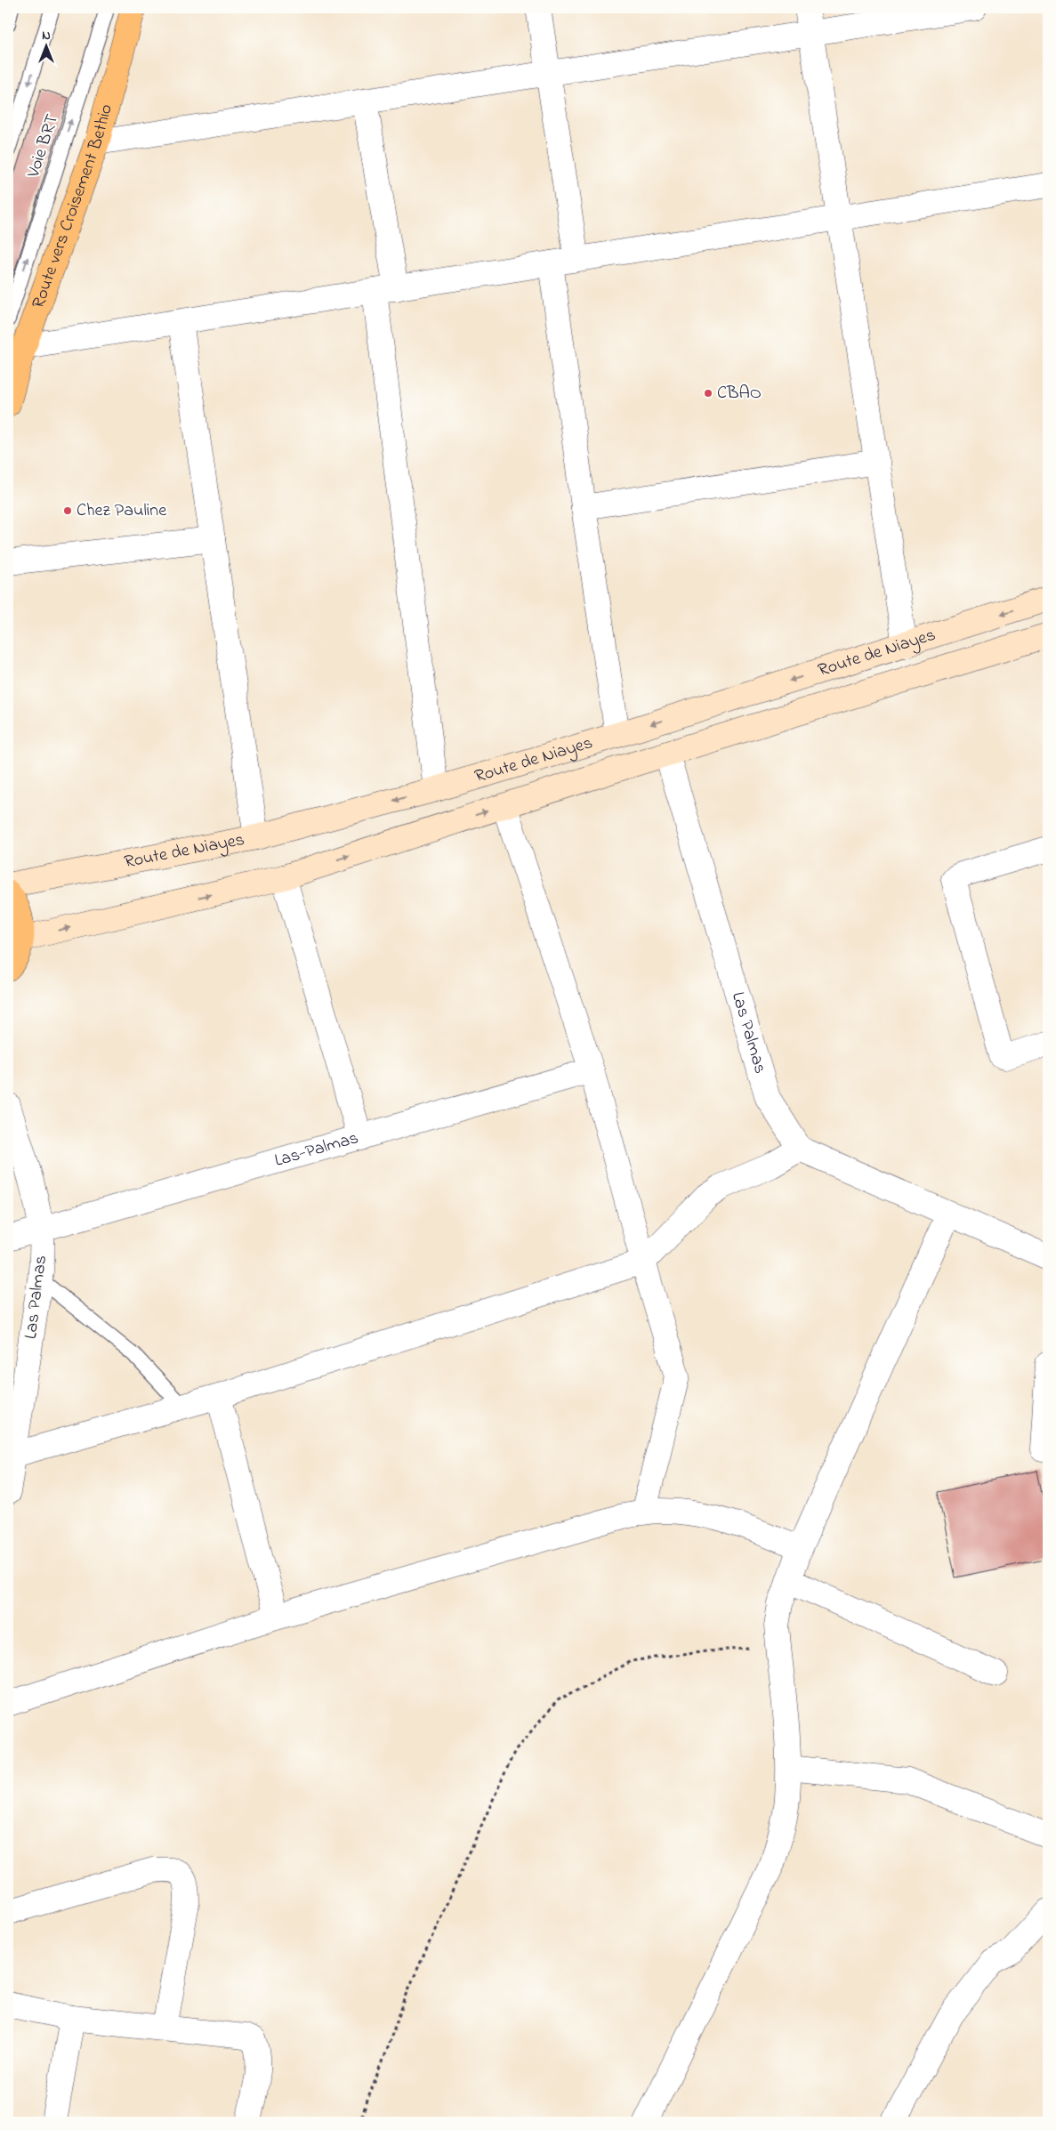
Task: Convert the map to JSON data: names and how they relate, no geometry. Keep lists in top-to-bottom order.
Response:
{
  "streets": {
    "main road": ["Route vers Croisement Bethio", "Route de Niayes"],
    "street": ["Las Palmas", "Las-Palmas"],
    "lane": ["Voie BRT"]
  },
  "crossings": [
    ["Route de Niayes", "Las Palmas"],
    ["Las Palmas", "Las-Palmas"]
  ],
  "places": ["CBAO", "Chez Pauline"],
  "north": "top"
}
